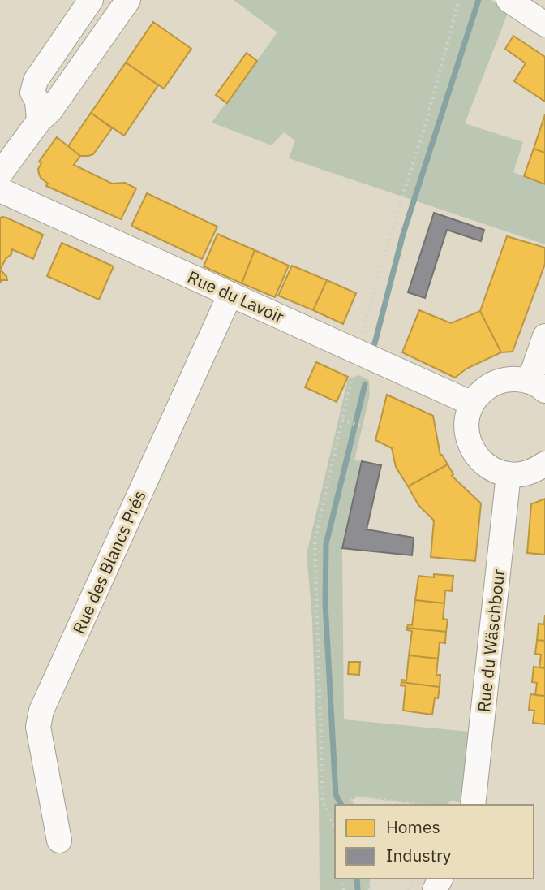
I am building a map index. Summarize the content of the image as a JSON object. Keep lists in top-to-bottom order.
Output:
{
  "streets": {
    "street": ["Rue du Lavoir", "Rue des Blancs Prés", "Rue du Wäschbour"]
  },
  "crossings": [
    ["Rue du Lavoir", "Rue des Blancs Prés"]
  ],
  "legend": ["Homes", "Industry"]
}
